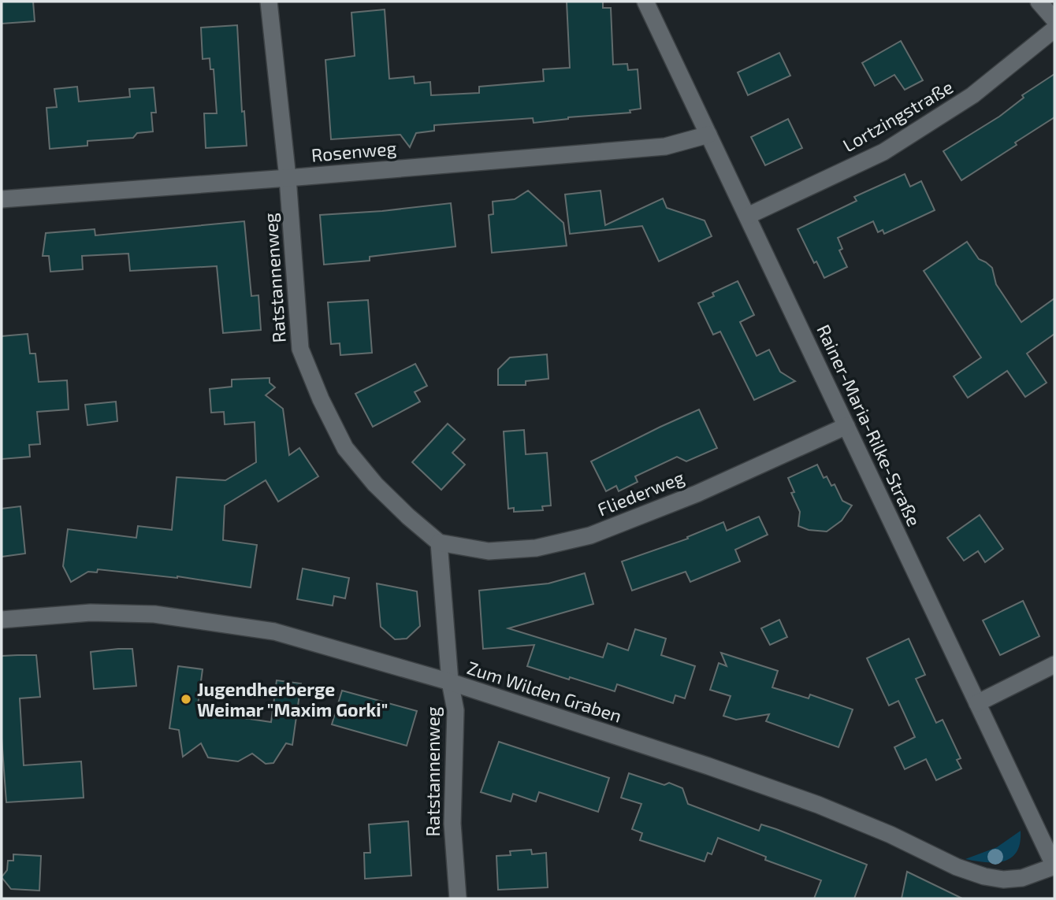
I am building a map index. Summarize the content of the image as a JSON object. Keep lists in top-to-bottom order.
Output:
{
  "streets": {
    "street": [
      "Lortzingstraße",
      "Rosenweg",
      "Ratstannenweg",
      "Rainer-Maria-Rilke-Straße",
      "Fliederweg",
      "Zum Wilden Graben"
    ]
  },
  "crossings": [
    ["Lortzingstraße", "Rainer-Maria-Rilke-Straße"],
    ["Rosenweg", "Ratstannenweg"],
    ["Rosenweg", "Rainer-Maria-Rilke-Straße"],
    ["Ratstannenweg", "Fliederweg"],
    ["Ratstannenweg", "Zum Wilden Graben"],
    ["Rainer-Maria-Rilke-Straße", "Fliederweg"],
    ["Rainer-Maria-Rilke-Straße", "Zum Wilden Graben"]
  ],
  "places": ["Jugendherberge Weimar \"Maxim Gorki\""]
}
